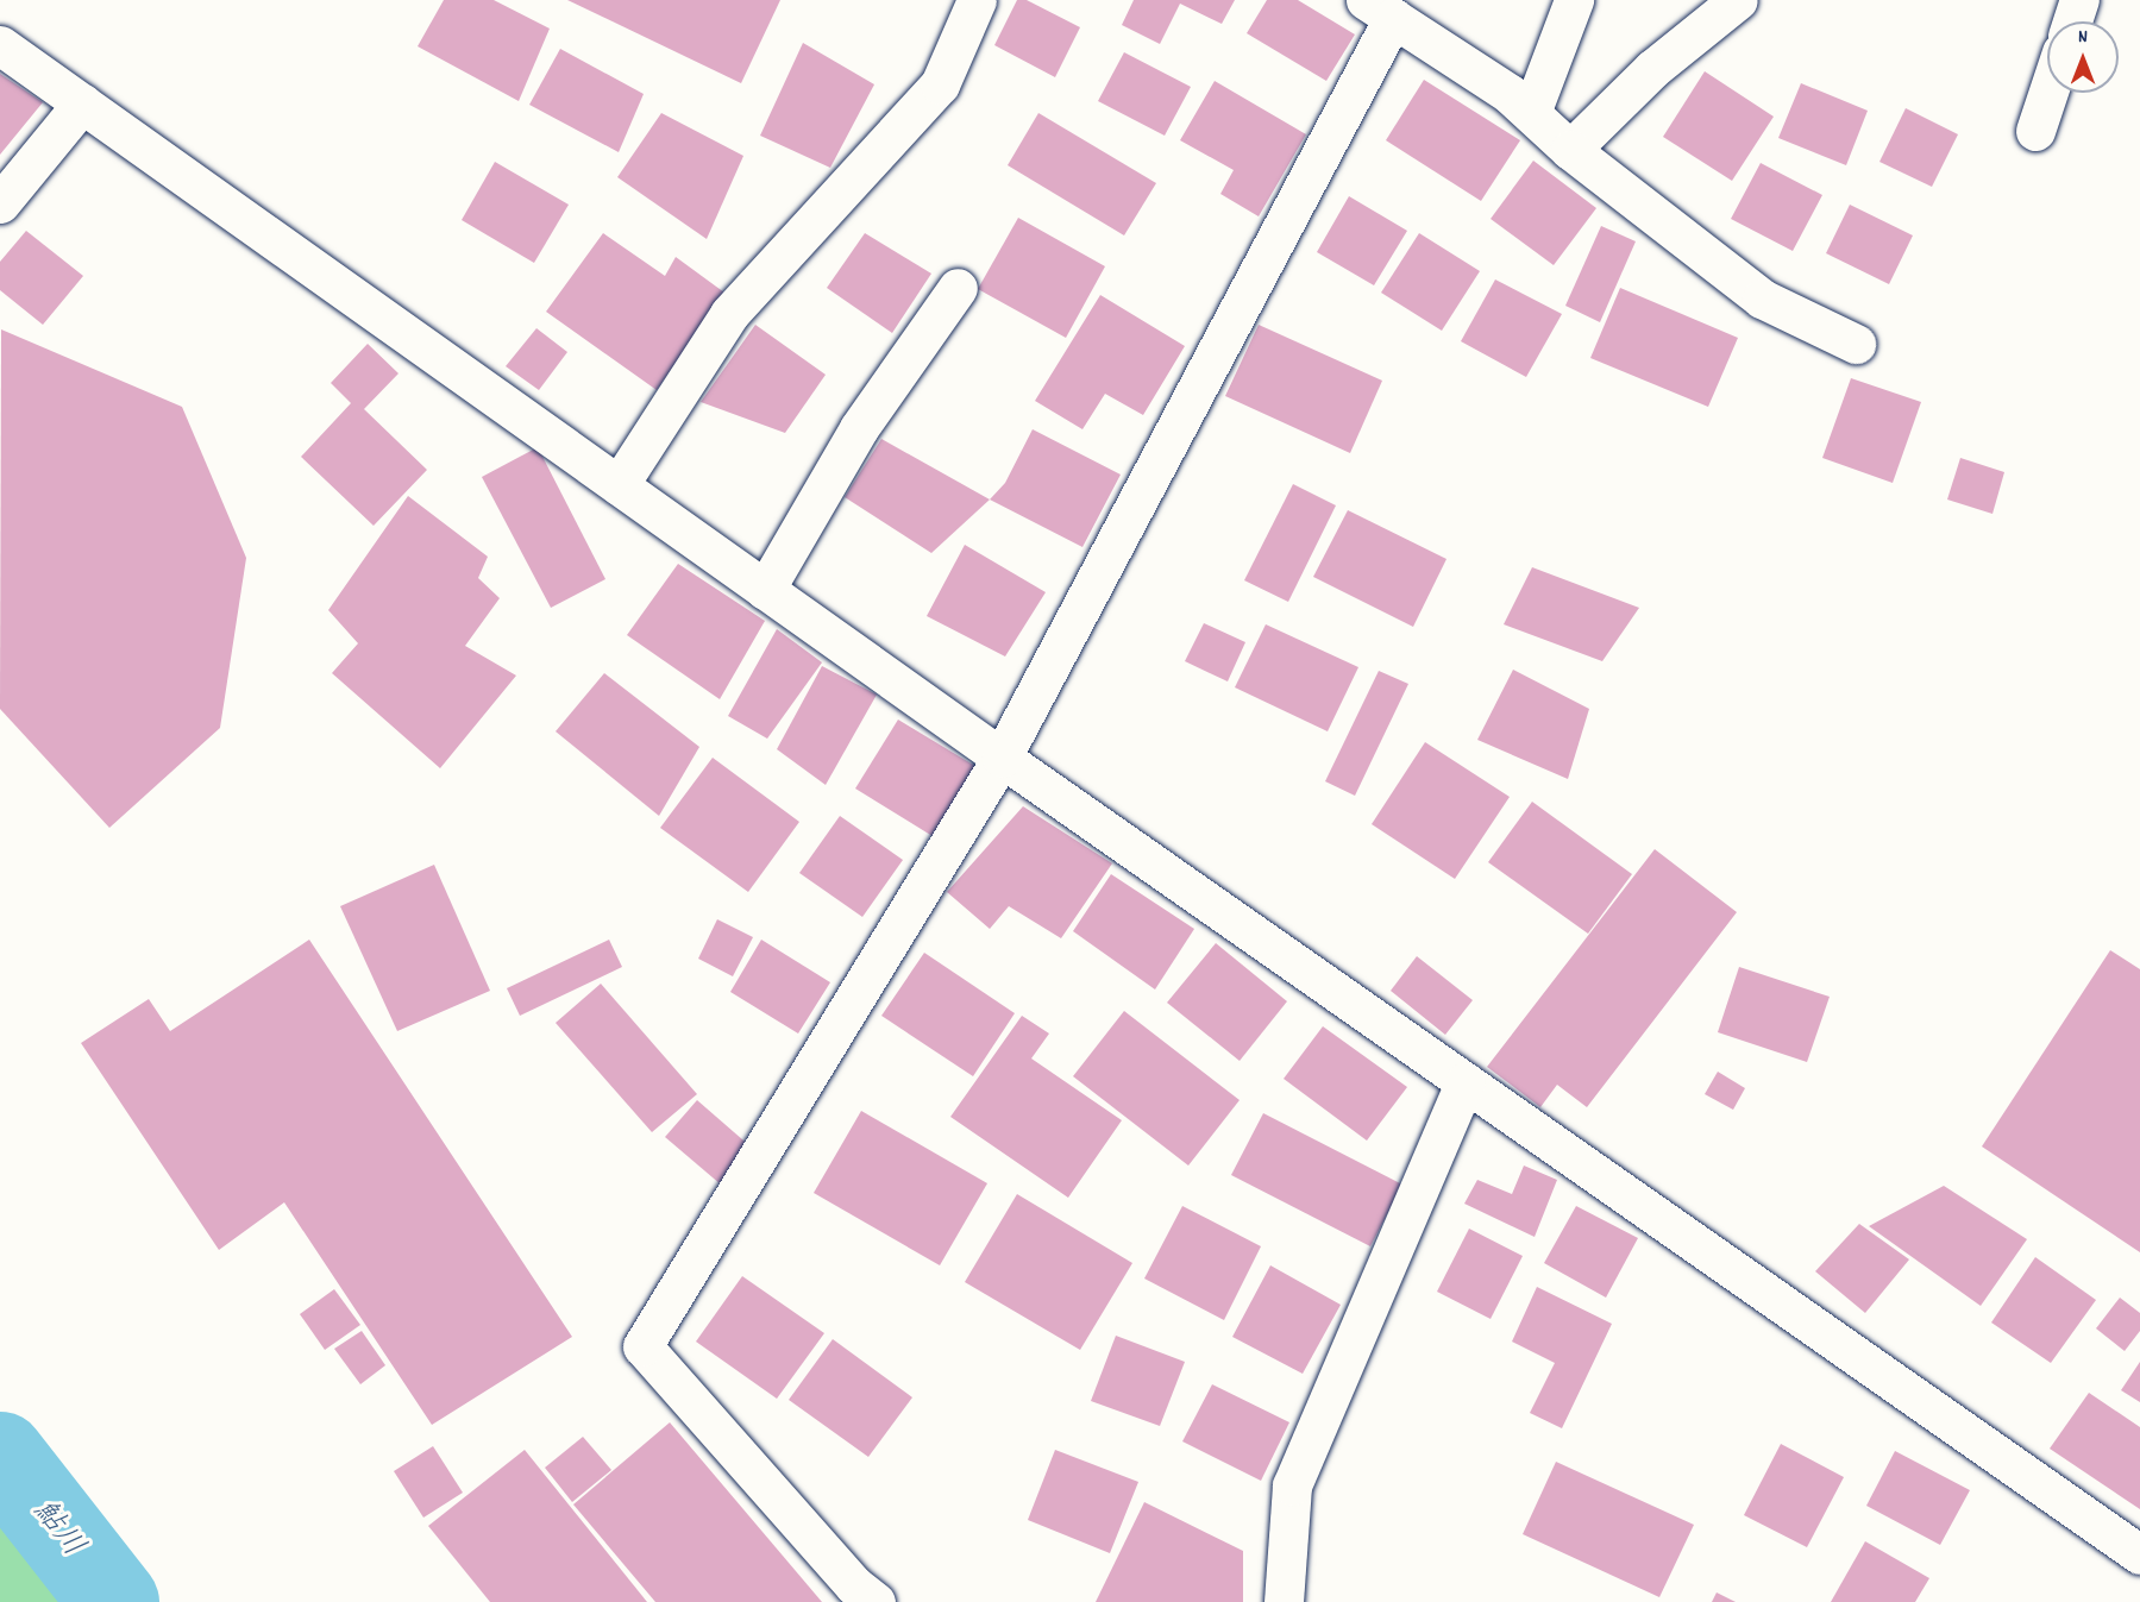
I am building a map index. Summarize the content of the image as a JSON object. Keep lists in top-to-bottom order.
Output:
{
  "water": ["鮎川"],
  "north": "top"
}
